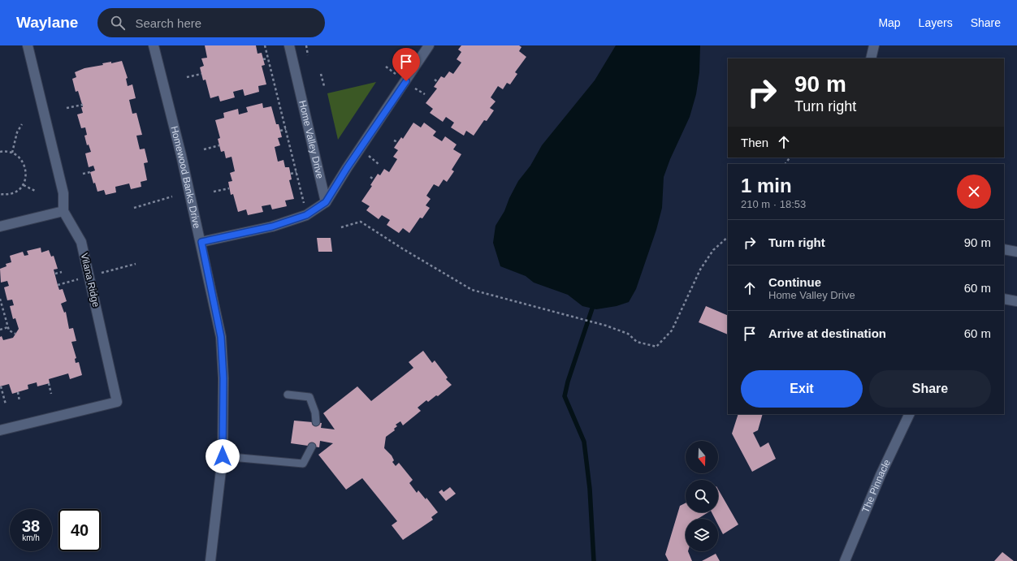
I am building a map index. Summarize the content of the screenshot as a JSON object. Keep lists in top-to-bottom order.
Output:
{
  "streets": {
    "street": [
      "Home Valley Drive",
      "Homewood Banks Drive",
      "Vilana Ridge",
      "The Pinnacle"
    ]
  },
  "north": "bottom",
  "page": {
    "header": "Waylane",
    "search": "Search here",
    "nav": ["Map", "Layers", "Share"],
    "turn": ["90 m", "Turn right"],
    "then": "Then",
    "heading": ["1 min", "210 m · 18:53"],
    "list": [
      {
        "name": "Turn right",
        "value": "90 m"
      },
      {
        "name": "Continue",
        "note": "Home Valley Drive",
        "value": "60 m"
      },
      {
        "name": "Arrive at destination",
        "value": "60 m"
      }
    ],
    "buttons": ["Exit", "Share"],
    "speed": "38 km/h",
    "limit": "40"
  }
}
